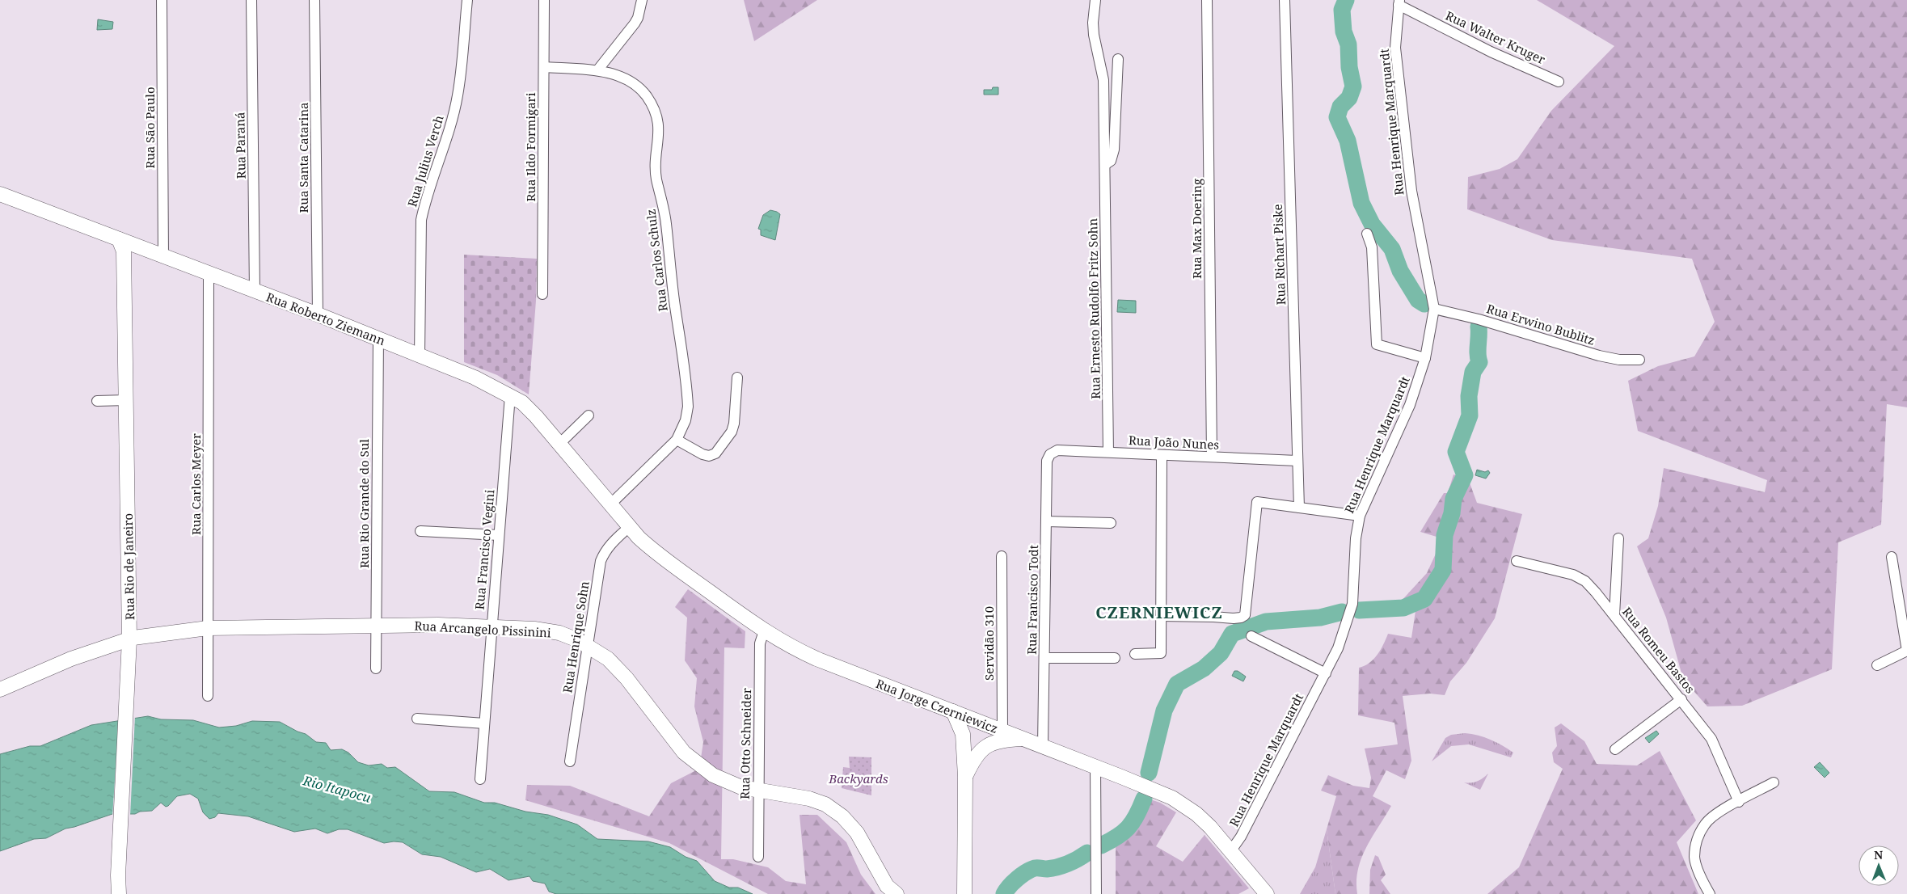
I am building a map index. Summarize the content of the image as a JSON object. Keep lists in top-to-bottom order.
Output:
{
  "streets": {
    "main road": [
      "Rua Roberto Ziemann",
      "Rua Rio de Janeiro",
      "Rua Arcangelo Pissinini",
      "Rua Jorge Czerniewicz"
    ],
    "street": [
      "Rua Walter Kruger",
      "Rua Henrique Marquardt",
      "Rua São Paulo",
      "Rua Paraná",
      "Rua Ildo Formigari",
      "Rua Santa Catarina",
      "Rua Julius Verch",
      "Rua Max Doering",
      "Rua Richart Piske",
      "Rua Carlos Schulz",
      "Rua Ernesto Rudolfo Fritz Sohn",
      "Rua Erwino Bublitz",
      "Rua João Nunes",
      "Rua Carlos Meyer",
      "Rua Rio Grande do Sul",
      "Rua Francisco Vegini",
      "Rua Francisco Todt",
      "Rua Henrique Sohn",
      "Servidão 310",
      "Rua Romeu Bastos",
      "Rua Otto Schneider"
    ]
  },
  "crossings": [
    ["Rua Walter Kruger", "Rua Henrique Marquardt"],
    ["Rua Henrique Marquardt", "Rua Erwino Bublitz"],
    ["Rua Henrique Marquardt", "Rua Jorge Czerniewicz"],
    ["Rua São Paulo", "Rua Roberto Ziemann"],
    ["Rua Paraná", "Rua Roberto Ziemann"],
    ["Rua Ildo Formigari", "Rua Carlos Schulz"],
    ["Rua Santa Catarina", "Rua Roberto Ziemann"],
    ["Rua Julius Verch", "Rua Roberto Ziemann"],
    ["Rua Max Doering", "Rua João Nunes"],
    ["Rua Richart Piske", "Rua João Nunes"],
    ["Rua Carlos Schulz", "Rua Roberto Ziemann"],
    ["Rua Carlos Schulz", "Rua Jorge Czerniewicz"],
    ["Rua Ernesto Rudolfo Fritz Sohn", "Rua João Nunes"],
    ["Rua Roberto Ziemann", "Rua Carlos Meyer"],
    ["Rua Roberto Ziemann", "Rua Rio Grande do Sul"],
    ["Rua Roberto Ziemann", "Rua Francisco Vegini"],
    ["Rua Roberto Ziemann", "Rua Rio de Janeiro"],
    ["Rua Roberto Ziemann", "Rua Jorge Czerniewicz"],
    ["Rua João Nunes", "Rua Francisco Todt"],
    ["Rua Carlos Meyer", "Rua Arcangelo Pissinini"],
    ["Rua Rio Grande do Sul", "Rua Arcangelo Pissinini"],
    ["Rua Francisco Vegini", "Rua Arcangelo Pissinini"],
    ["Rua Rio de Janeiro", "Rua Arcangelo Pissinini"],
    ["Rua Francisco Todt", "Rua Jorge Czerniewicz"],
    ["Rua Arcangelo Pissinini", "Rua Henrique Sohn"],
    ["Rua Arcangelo Pissinini", "Rua Otto Schneider"],
    ["Rua Henrique Sohn", "Rua Jorge Czerniewicz"],
    ["Servidão 310", "Rua Jorge Czerniewicz"],
    ["Rua Jorge Czerniewicz", "Rua Otto Schneider"]
  ],
  "districts": ["CZERNIEWICZ"],
  "water": ["Rio Itapocu"],
  "parks": ["Backyards"],
  "north": "top"
}
